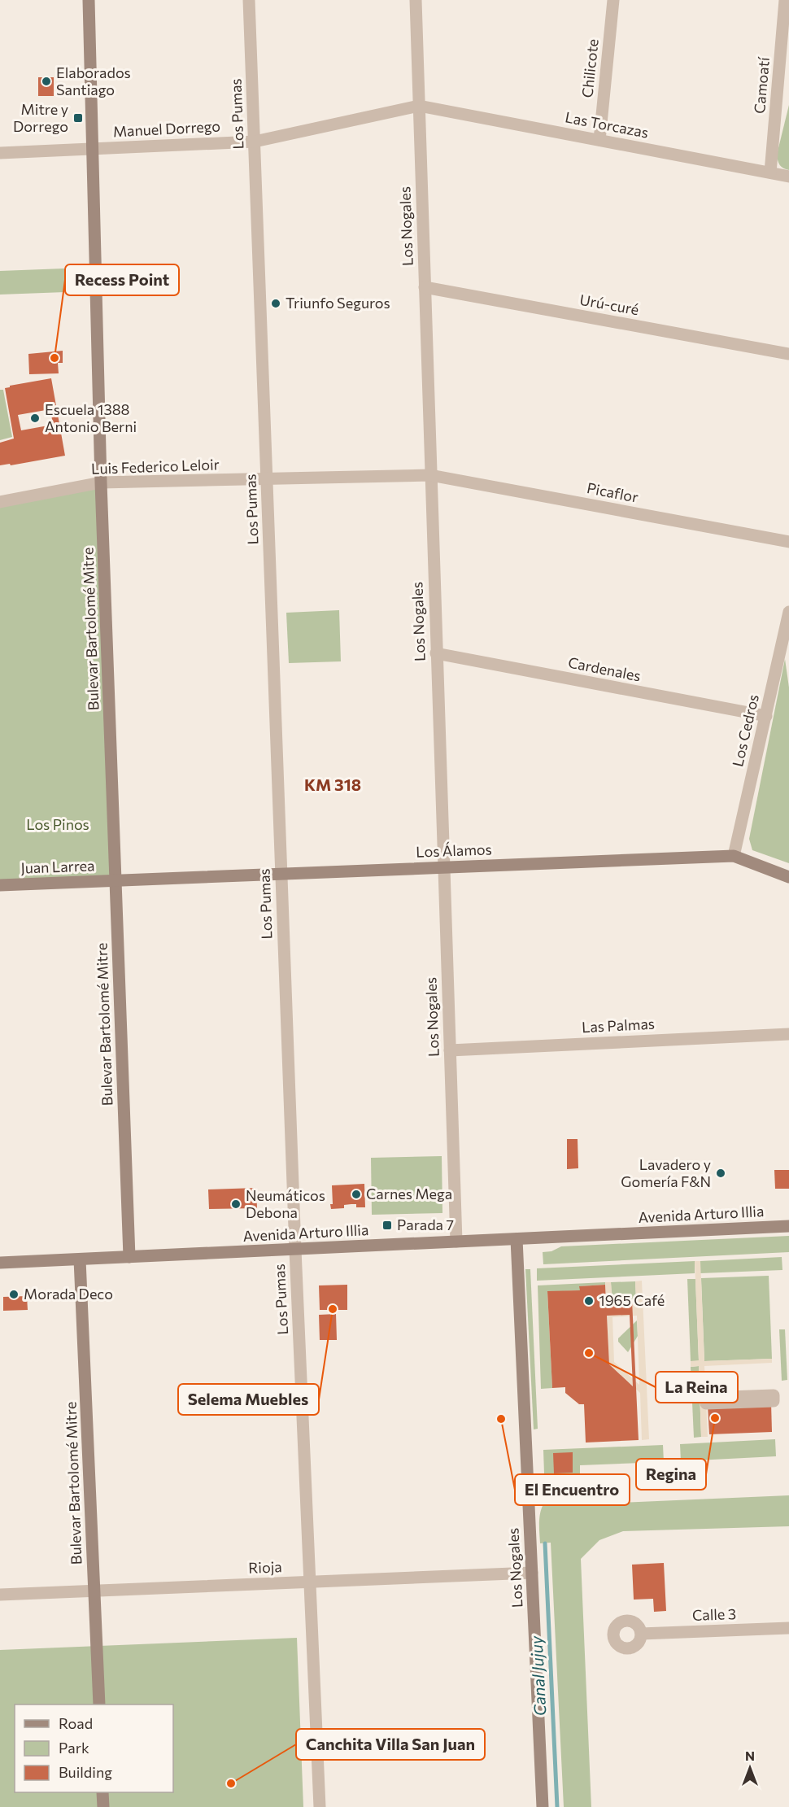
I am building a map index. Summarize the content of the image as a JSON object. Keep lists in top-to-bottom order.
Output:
{
  "streets": {
    "street": [
      "Chilicote",
      "Camoatí",
      "Los Pumas",
      "Las Torcazas",
      "Manuel Dorrego",
      "Los Nogales",
      "Urú-curé",
      "Luis Federico Leloir",
      "Picaflor",
      "Bulevar Bartolomé Mitre",
      "Cardenales",
      "Los Cedros",
      "Los Álamos",
      "Juan Larrea",
      "Las Palmas",
      "Avenida Arturo Illia",
      "Rioja",
      "Calle 3"
    ]
  },
  "crossings": [
    ["Chilicote", "Las Torcazas"],
    ["Camoatí", "Las Torcazas"],
    ["Los Pumas", "Manuel Dorrego"],
    ["Los Pumas", "Luis Federico Leloir"],
    ["Los Pumas", "Los Álamos"],
    ["Los Pumas", "Avenida Arturo Illia"],
    ["Los Pumas", "Rioja"],
    ["Las Torcazas", "Manuel Dorrego"],
    ["Las Torcazas", "Los Nogales"],
    ["Manuel Dorrego", "Los Nogales"],
    ["Manuel Dorrego", "Bulevar Bartolomé Mitre"],
    ["Los Nogales", "Urú-curé"],
    ["Los Nogales", "Luis Federico Leloir"],
    ["Los Nogales", "Picaflor"],
    ["Los Nogales", "Cardenales"],
    ["Los Nogales", "Los Álamos"],
    ["Los Nogales", "Las Palmas"],
    ["Los Nogales", "Avenida Arturo Illia"],
    ["Los Nogales", "Rioja"],
    ["Luis Federico Leloir", "Picaflor"],
    ["Luis Federico Leloir", "Bulevar Bartolomé Mitre"],
    ["Bulevar Bartolomé Mitre", "Los Álamos"],
    ["Bulevar Bartolomé Mitre", "Juan Larrea"],
    ["Bulevar Bartolomé Mitre", "Avenida Arturo Illia"],
    ["Bulevar Bartolomé Mitre", "Rioja"],
    ["Cardenales", "Los Cedros"],
    ["Los Cedros", "Los Álamos"],
    ["Los Álamos", "Juan Larrea"]
  ],
  "districts": ["KM 318"],
  "water": ["Canal Jujuy"],
  "parks": ["Los Pinos"],
  "places": {
    "other": [
      "Elaborados Santiago",
      "Triunfo Seguros",
      "Recess Point",
      "Escuela 1388 Antonio Berni",
      "Lavadero y Gomería F&N",
      "Carnes Mega",
      "Neumáticos Debona",
      "Morada Deco",
      "1965 Café",
      "Selema Muebles",
      "La Reina",
      "Regina",
      "El Encuentro",
      "Canchita Villa San Juan"
    ],
    "transit": ["Mitre y Dorrego", "Parada 7"]
  },
  "legend": ["Road", "Park", "Building"],
  "north": "top"
}
